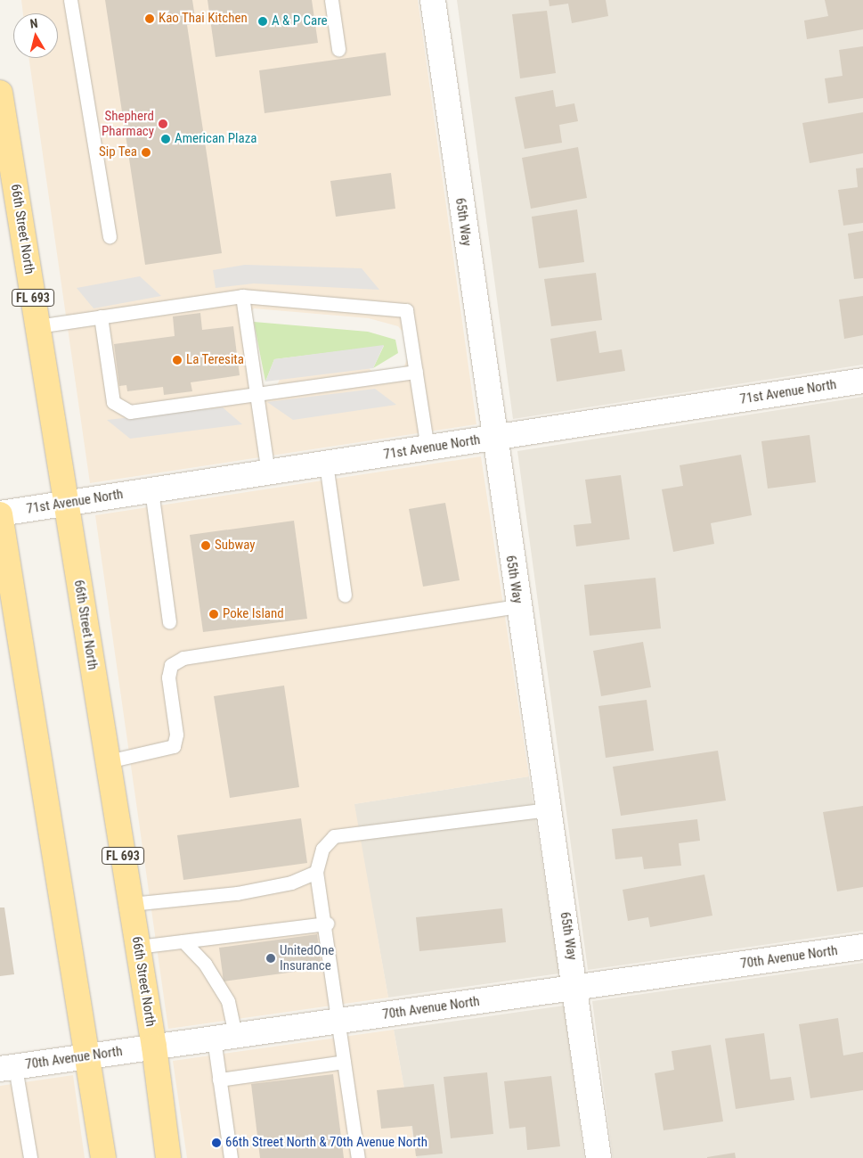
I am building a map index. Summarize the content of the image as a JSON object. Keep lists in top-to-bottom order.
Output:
{
  "streets": {
    "main road": ["66th Street North", "FL 693"],
    "street": ["65th Way", "71st Avenue North", "70th Avenue North"]
  },
  "crossings": [
    ["65th Way", "71st Avenue North"],
    ["65th Way", "70th Avenue North"],
    ["66th Street North", "71st Avenue North"],
    ["66th Street North", "70th Avenue North"]
  ],
  "places": [
    "Kao Thai Kitchen",
    "A & P Care",
    "Shepherd Pharmacy",
    "American Plaza",
    "Sip Tea",
    "La Teresita",
    "Subway",
    "Poke Island",
    "UnitedOne Insurance",
    "66th Street North & 70th Avenue North"
  ],
  "north": "top"
}
